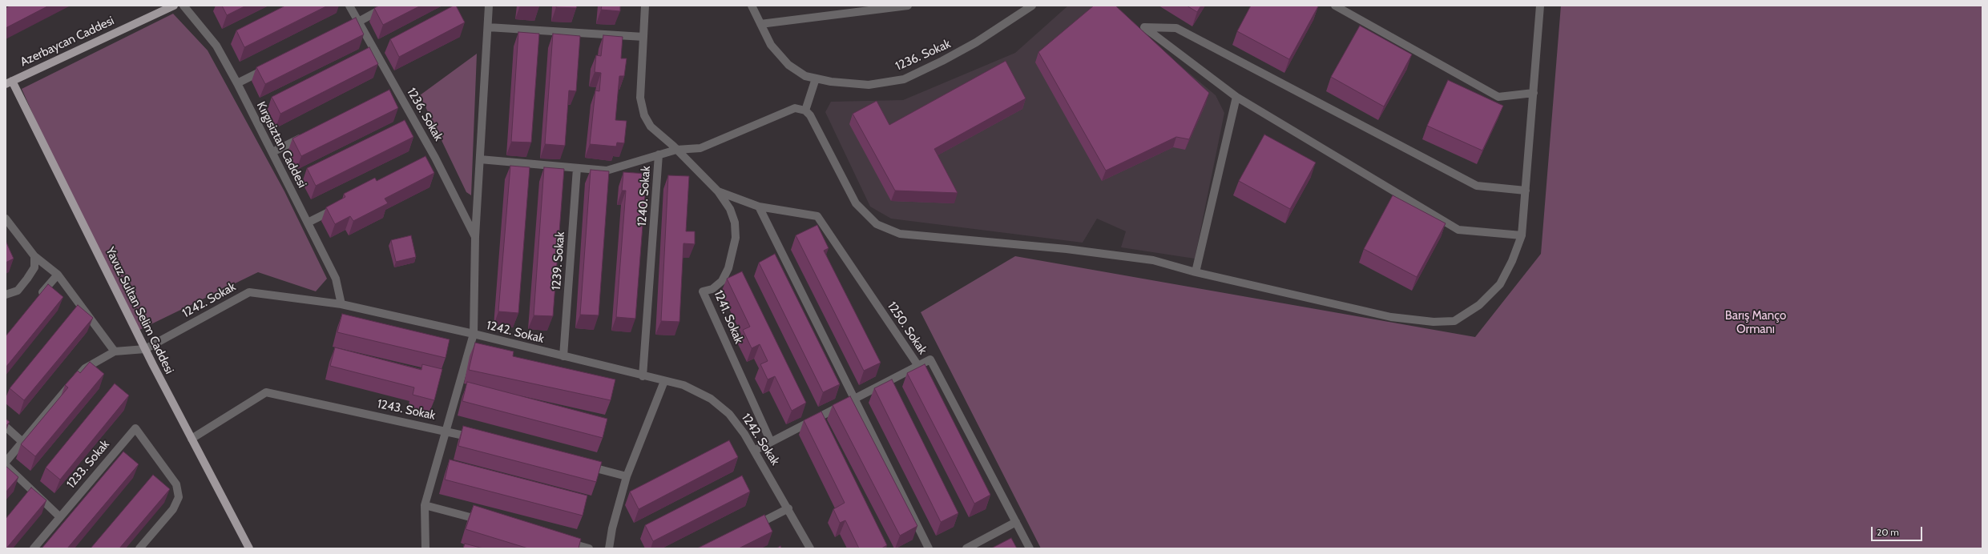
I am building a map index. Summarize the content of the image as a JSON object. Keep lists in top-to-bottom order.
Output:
{
  "streets": {
    "main road": ["Azerbaycan Caddesi", "Yavuz Sultan Selim Caddesi"],
    "street": [
      "1236. Sokak",
      "Kırgısiztan Caddesi",
      "1240. Sokak",
      "1239. Sokak",
      "1242. Sokak",
      "1241. Sokak",
      "1250. Sokak",
      "1243. Sokak",
      "1233. Sokak"
    ]
  },
  "crossings": [
    ["Azerbaycan Caddesi", "Yavuz Sultan Selim Caddesi"],
    ["1236. Sokak", "1242. Sokak"],
    ["1236. Sokak", "1243. Sokak"],
    ["Kırgısiztan Caddesi", "1242. Sokak"],
    ["1240. Sokak", "1242. Sokak"],
    ["1240. Sokak", "1241. Sokak"],
    ["1239. Sokak", "1242. Sokak"],
    ["1242. Sokak", "Yavuz Sultan Selim Caddesi"],
    ["Yavuz Sultan Selim Caddesi", "1243. Sokak"],
    ["1241. Sokak", "1250. Sokak"]
  ],
  "parks": ["Barış Manço Ormanı"],
  "scale_bar": "20 m"
}
